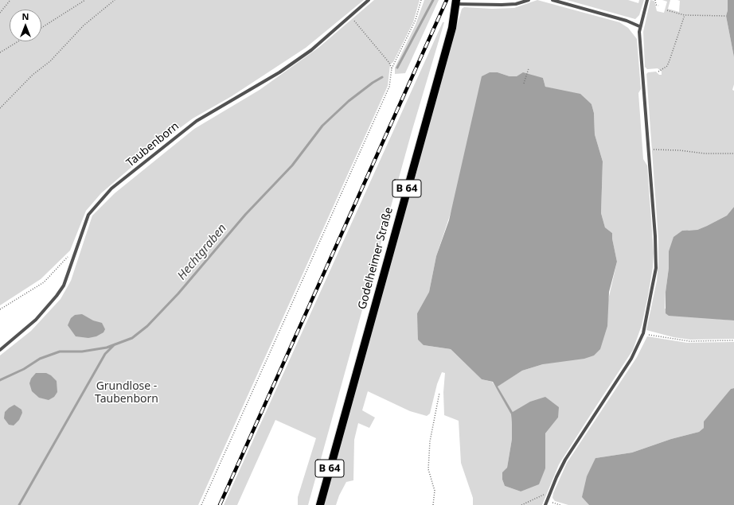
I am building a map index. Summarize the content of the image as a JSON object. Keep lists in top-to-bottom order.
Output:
{
  "streets": {
    "main road": ["B 64", "Godelheimer Straße"],
    "lane": ["Taubenborn"]
  },
  "water": ["Hechtgraben"],
  "parks": ["Grundlose - Taubenborn"],
  "north": "top"
}
